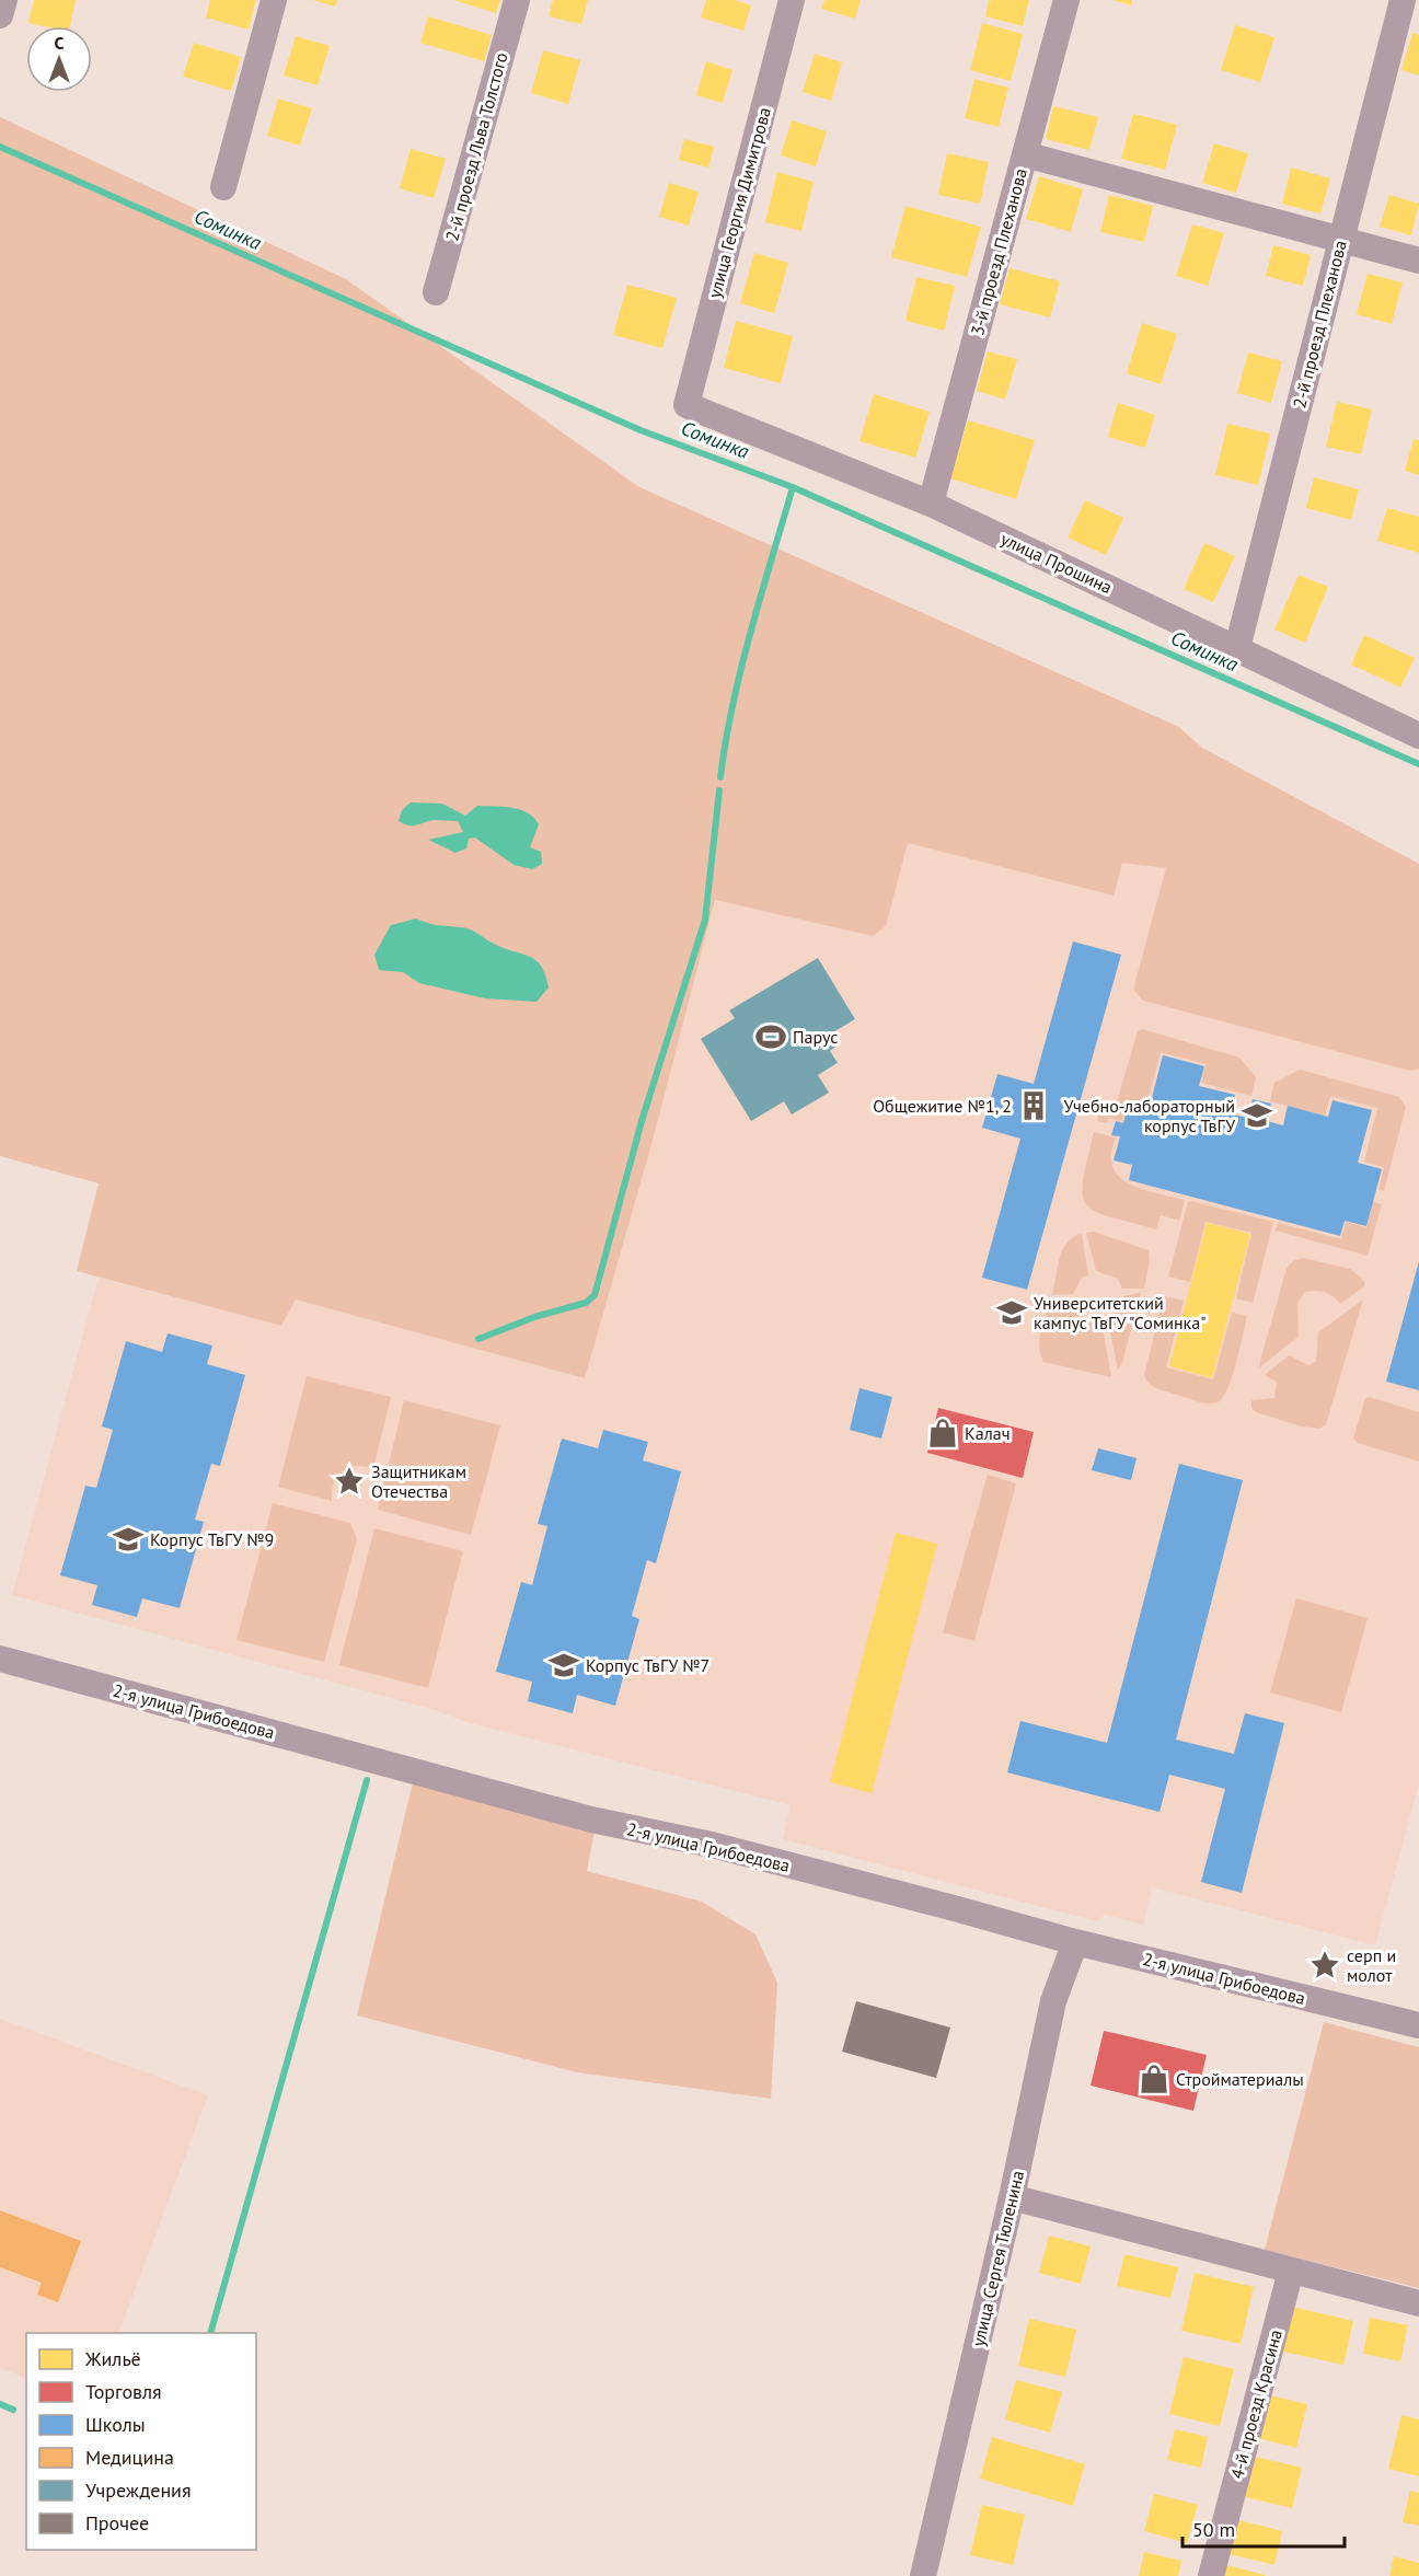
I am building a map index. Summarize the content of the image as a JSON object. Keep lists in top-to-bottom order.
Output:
{
  "streets": {
    "street": [
      "2-й проезд Льва Толстого",
      "улица Георгия Димитрова",
      "3-й проезд Плеханова",
      "2-й проезд Плеханова",
      "улица Прошина",
      "2-я улица Грибоедова",
      "улица Сергея Тюленина",
      "4-й проезд Красина"
    ]
  },
  "crossings": [
    ["улица Георгия Димитрова", "улица Прошина"],
    ["3-й проезд Плеханова", "улица Прошина"],
    ["2-й проезд Плеханова", "улица Прошина"],
    ["2-я улица Грибоедова", "улица Сергея Тюленина"]
  ],
  "water": ["Соминка"],
  "places": {
    "sports": ["Парус"],
    "building": ["Общежитие №1, 2"],
    "school or university": [
      "Учебно-лабораторный корпус ТвГУ",
      "Университетский кампус ТвГУ \"Соминка\"",
      "Корпус ТвГУ №9",
      "Корпус ТвГУ №7"
    ],
    "shop": ["Калач", "Стройматериалы"],
    "place": ["Защитникам Отечества", "серп и молот"]
  },
  "legend": [
    "Жильё",
    "Торговля",
    "Школы",
    "Медицина",
    "Учреждения",
    "Прочее"
  ],
  "scale_bar": "50 m",
  "north": "top"
}
